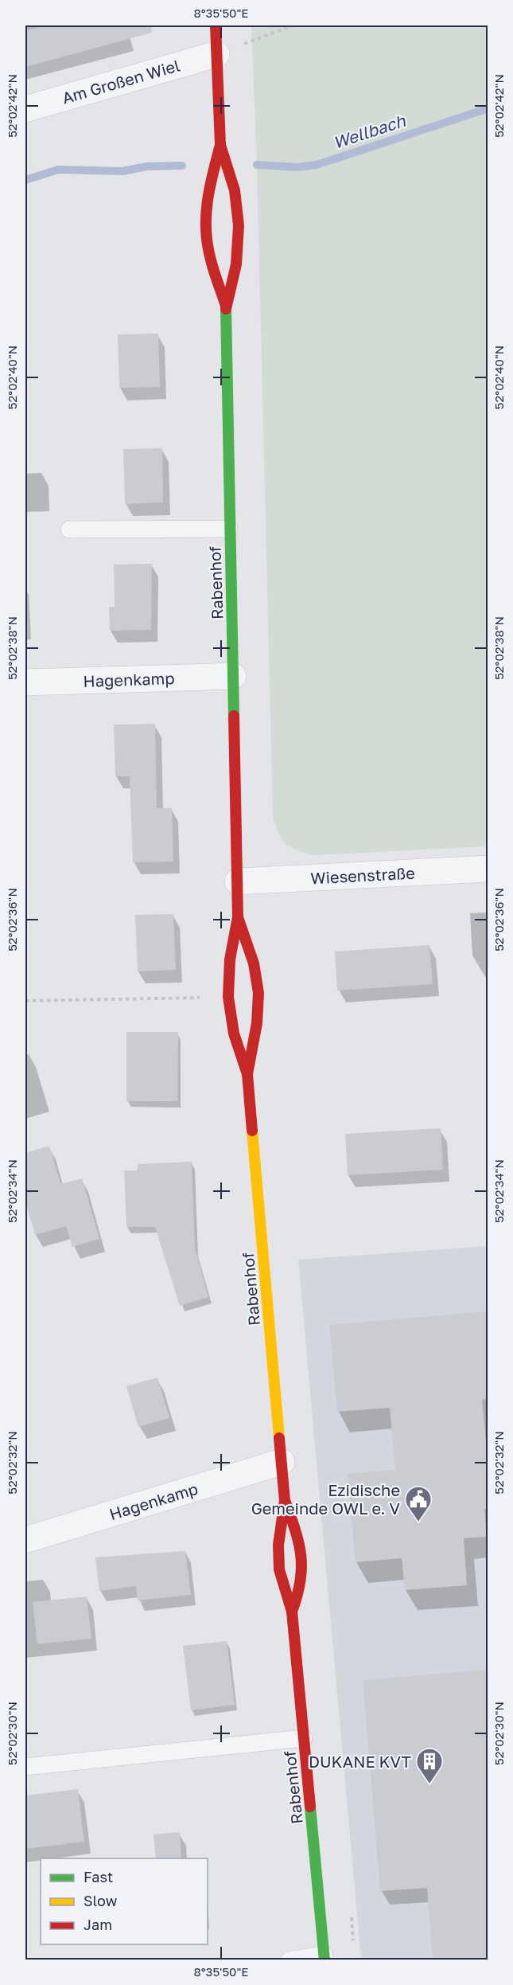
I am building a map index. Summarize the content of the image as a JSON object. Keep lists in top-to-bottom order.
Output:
{
  "streets": {
    "street": [
      "Am Großen Wiel",
      "Rabenhof",
      "Hagenkamp",
      "Wiesenstraße"
    ]
  },
  "crossings": [
    ["Am Großen Wiel", "Rabenhof"],
    ["Rabenhof", "Hagenkamp"],
    ["Rabenhof", "Wiesenstraße"]
  ],
  "water": ["Wellbach"],
  "places": {
    "public building": ["Ezidische Gemeinde OWL e. V"],
    "building": ["DUKANE KVT"]
  },
  "legend": ["Fast", "Slow", "Jam"],
  "coordinates": [
    "8°35'50\"E",
    "52°02'42\"N",
    "52°02'40\"N",
    "52°02'38\"N",
    "52°02'36\"N",
    "52°02'34\"N",
    "52°02'32\"N",
    "52°02'30\"N"
  ]
}
